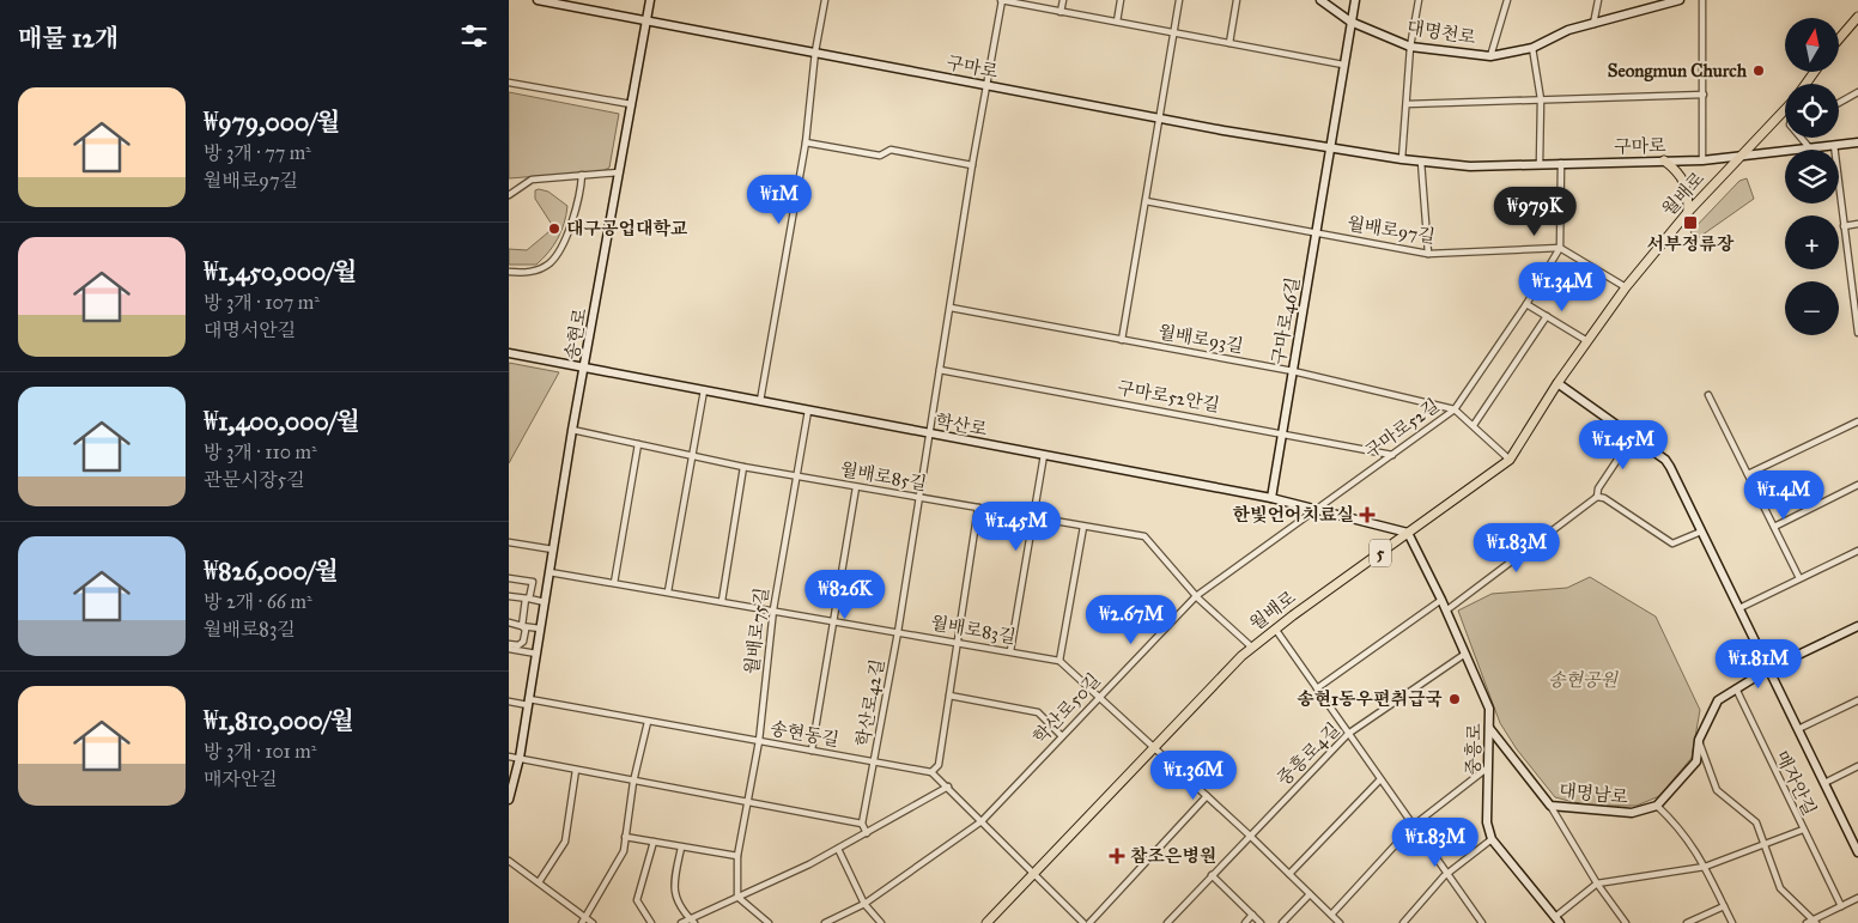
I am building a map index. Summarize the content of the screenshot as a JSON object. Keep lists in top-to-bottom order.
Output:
{
  "streets": {
    "main road": [
      "대명천로",
      "구마로",
      "월배로",
      "구마로46길",
      "송현로",
      "학산로",
      "5",
      "중흥로",
      "대명남로"
    ],
    "street": [
      "월배로97길",
      "월배로93길",
      "구마로52안길",
      "구마로52길",
      "월배로85길",
      "월배로83길",
      "월배로75길",
      "학산로42길",
      "학산로50길",
      "송현동길",
      "중흥로4길",
      "매자안길"
    ]
  },
  "crossings": [
    ["대명천로", "구마로46길"],
    ["구마로", "월배로"],
    ["구마로", "구마로46길"],
    ["구마로", "송현로"],
    ["구마로", "구마로52길"],
    ["구마로", "5"],
    ["구마로", "학산로42길"],
    ["월배로", "월배로93길"],
    ["월배로", "학산로"],
    ["월배로", "월배로85길"],
    ["월배로", "5"],
    ["월배로", "송현동길"],
    ["월배로", "중흥로"],
    ["월배로97길", "구마로46길"],
    ["월배로97길", "구마로52길"],
    ["구마로46길", "월배로93길"],
    ["구마로46길", "구마로52안길"],
    ["구마로46길", "학산로"],
    ["송현로", "학산로"],
    ["송현로", "월배로85길"],
    ["송현로", "월배로83길"],
    ["송현로", "송현동길"],
    ["월배로93길", "구마로52길"],
    ["월배로93길", "학산로42길"],
    ["구마로52안길", "구마로52길"],
    ["구마로52안길", "학산로42길"],
    ["학산로", "구마로52길"],
    ["학산로", "월배로75길"],
    ["학산로", "학산로42길"],
    ["학산로", "학산로50길"],
    ["학산로", "중흥로"],
    ["구마로52길", "학산로50길"],
    ["월배로85길", "월배로75길"],
    ["월배로85길", "학산로42길"],
    ["월배로85길", "학산로50길"],
    ["월배로83길", "월배로75길"],
    ["월배로83길", "학산로42길"],
    ["월배로75길", "송현동길"],
    ["학산로42길", "송현동길"],
    ["학산로50길", "송현동길"],
    ["중흥로", "중흥로4길"],
    ["중흥로", "대명남로"]
  ],
  "parks": ["송현공원"],
  "places": {
    "other": ["Seongmun Church", "대구공업대학교", "송현1동우편취급국"],
    "transit": ["서부정류장"],
    "health": ["한빛언어치료실", "참조은병원"]
  },
  "north": "top",
  "page": {
    "heading": "매물 12개",
    "map_buttons": ["+", "−"],
    "list": [
      {
        "name": "₩979,000/월",
        "note": "방 3개 · 77 m² · 월배로97길"
      },
      {
        "name": "₩1,450,000/월",
        "note": "방 3개 · 107 m² · 대명서안길"
      },
      {
        "name": "₩1,400,000/월",
        "note": "방 3개 · 110 m² · 관문시장5길"
      },
      {
        "name": "₩826,000/월",
        "note": "방 2개 · 66 m² · 월배로83길"
      },
      {
        "name": "₩1,810,000/월",
        "note": "방 3개 · 101 m² · 매자안길"
      }
    ],
    "price": [
      "₩1M",
      "₩979K",
      "₩1.34M",
      "₩1.45M",
      "₩1.4M",
      "₩1.45M",
      "₩1.83M",
      "₩826K",
      "₩2.67M",
      "₩1.81M",
      "₩1.36M",
      "₩1.83M"
    ]
  }
}
